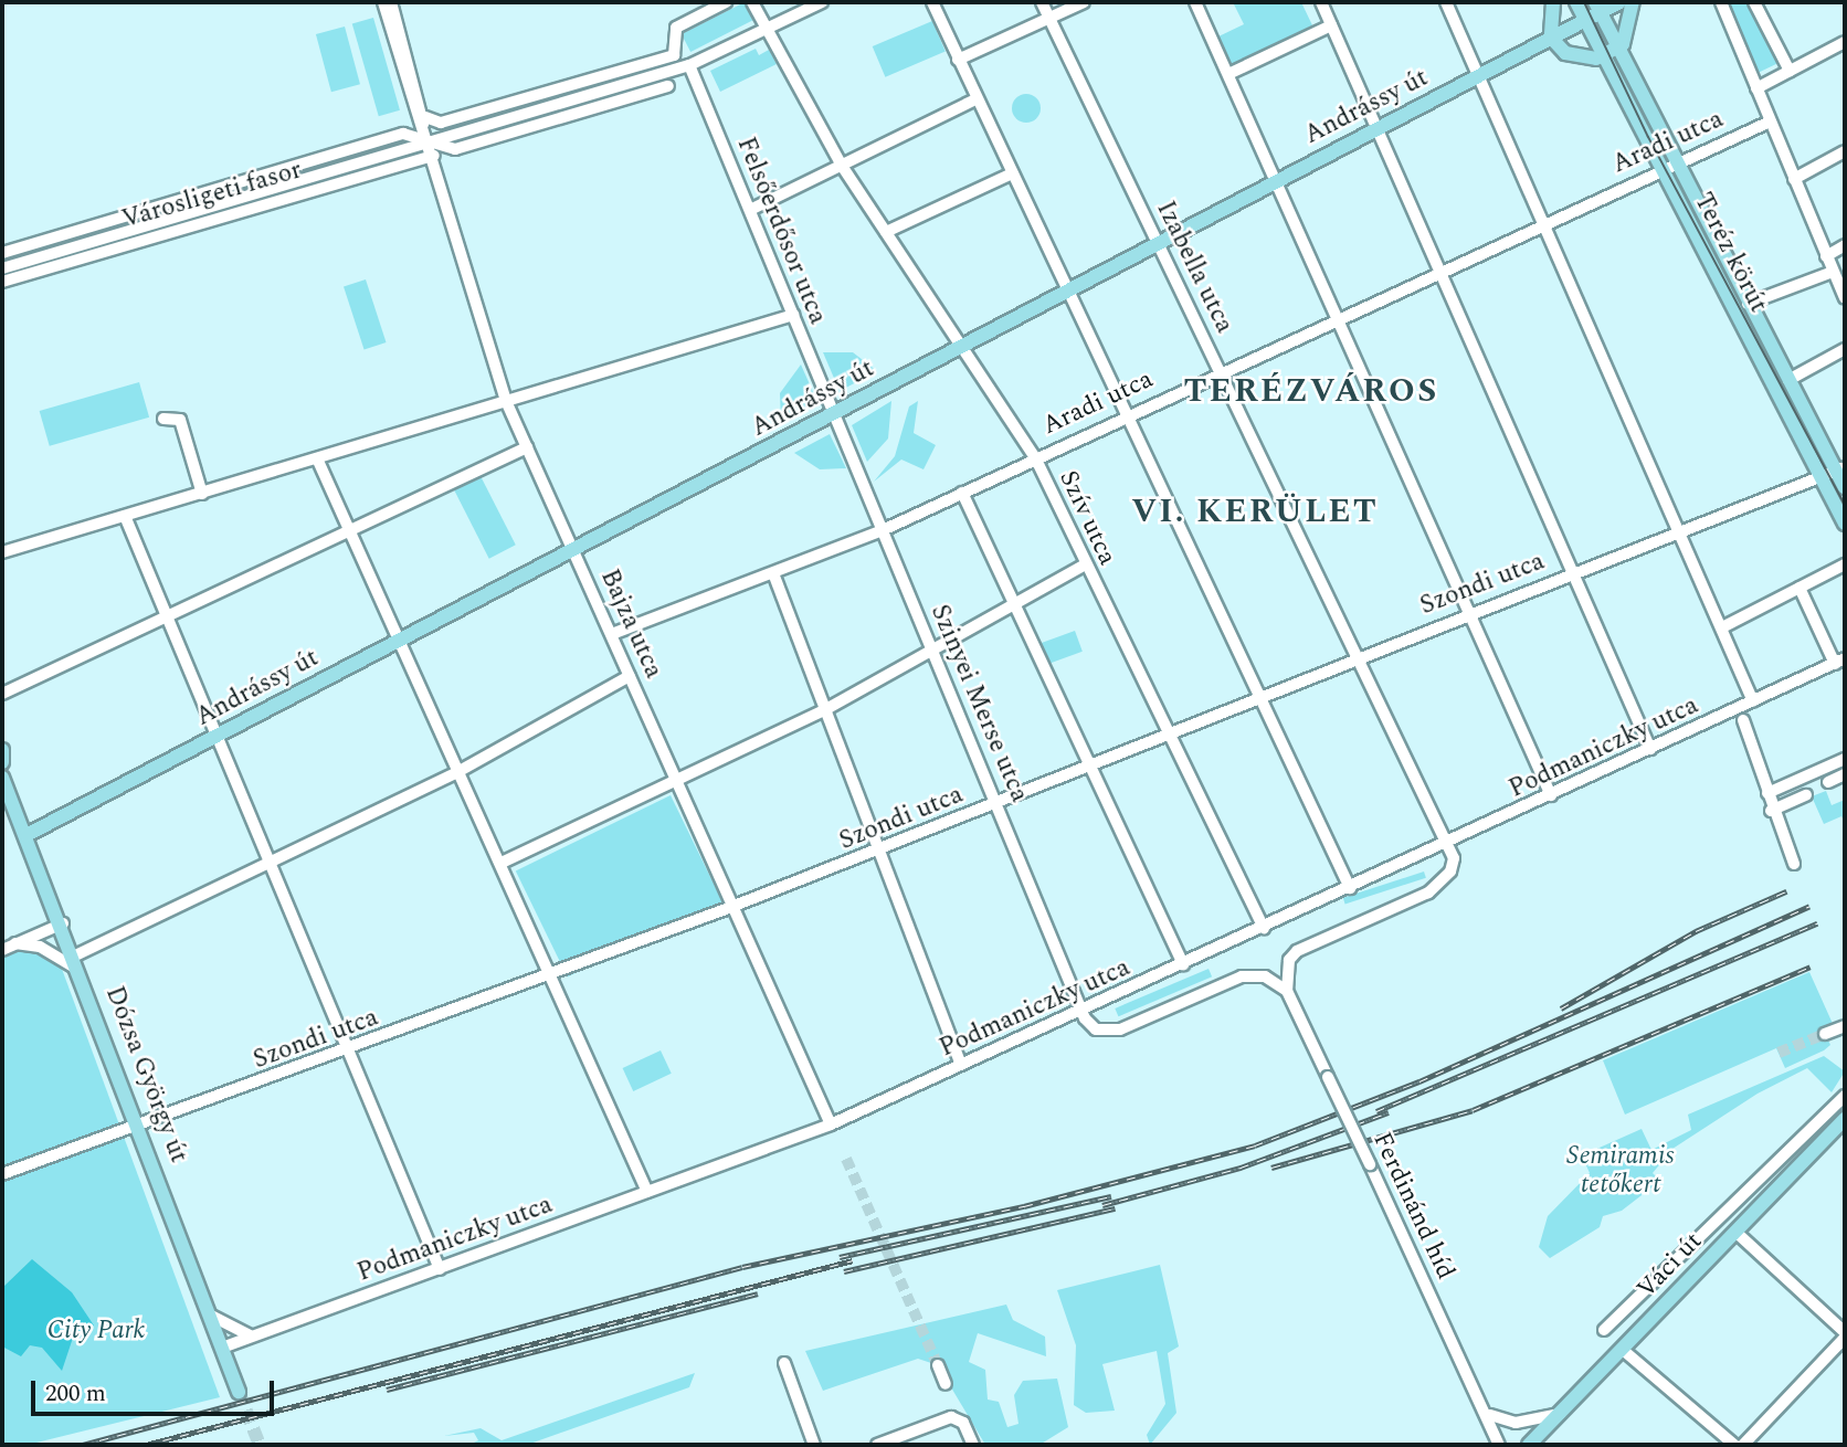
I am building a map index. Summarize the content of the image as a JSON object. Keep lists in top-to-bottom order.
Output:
{
  "streets": {
    "main road": [
      "Andrássy út",
      "Teréz körút",
      "Dózsa György út",
      "Váci út"
    ],
    "street": [
      "Aradi utca",
      "Városligeti fasor",
      "Felsőerdősor utca",
      "Izabella utca",
      "Szív utca",
      "Szondi utca",
      "Bajza utca",
      "Szinyei Merse utca",
      "Podmaniczky utca",
      "Ferdinánd híd"
    ]
  },
  "crossings": [
    ["Andrássy út", "Felsőerdősor utca"],
    ["Andrássy út", "Teréz körút"],
    ["Andrássy út", "Izabella utca"],
    ["Andrássy út", "Szív utca"],
    ["Andrássy út", "Bajza utca"],
    ["Andrássy út", "Szinyei Merse utca"],
    ["Andrássy út", "Dózsa György út"],
    ["Aradi utca", "Teréz körút"],
    ["Aradi utca", "Izabella utca"],
    ["Aradi utca", "Szív utca"],
    ["Aradi utca", "Bajza utca"],
    ["Aradi utca", "Szinyei Merse utca"],
    ["Városligeti fasor", "Felsőerdősor utca"],
    ["Városligeti fasor", "Szív utca"],
    ["Városligeti fasor", "Bajza utca"],
    ["Felsőerdősor utca", "Szinyei Merse utca"],
    ["Teréz körút", "Szondi utca"],
    ["Izabella utca", "Szondi utca"],
    ["Izabella utca", "Podmaniczky utca"],
    ["Szív utca", "Szondi utca"],
    ["Szív utca", "Podmaniczky utca"],
    ["Szondi utca", "Bajza utca"],
    ["Szondi utca", "Szinyei Merse utca"],
    ["Szondi utca", "Dózsa György út"],
    ["Bajza utca", "Podmaniczky utca"],
    ["Szinyei Merse utca", "Podmaniczky utca"],
    ["Podmaniczky utca", "Dózsa György út"]
  ],
  "districts": ["TERÉZVÁROS", "VI. KERÜLET"],
  "parks": ["Semiramis tetőkert", "City Park"],
  "scale_bar": "200 m"
}
